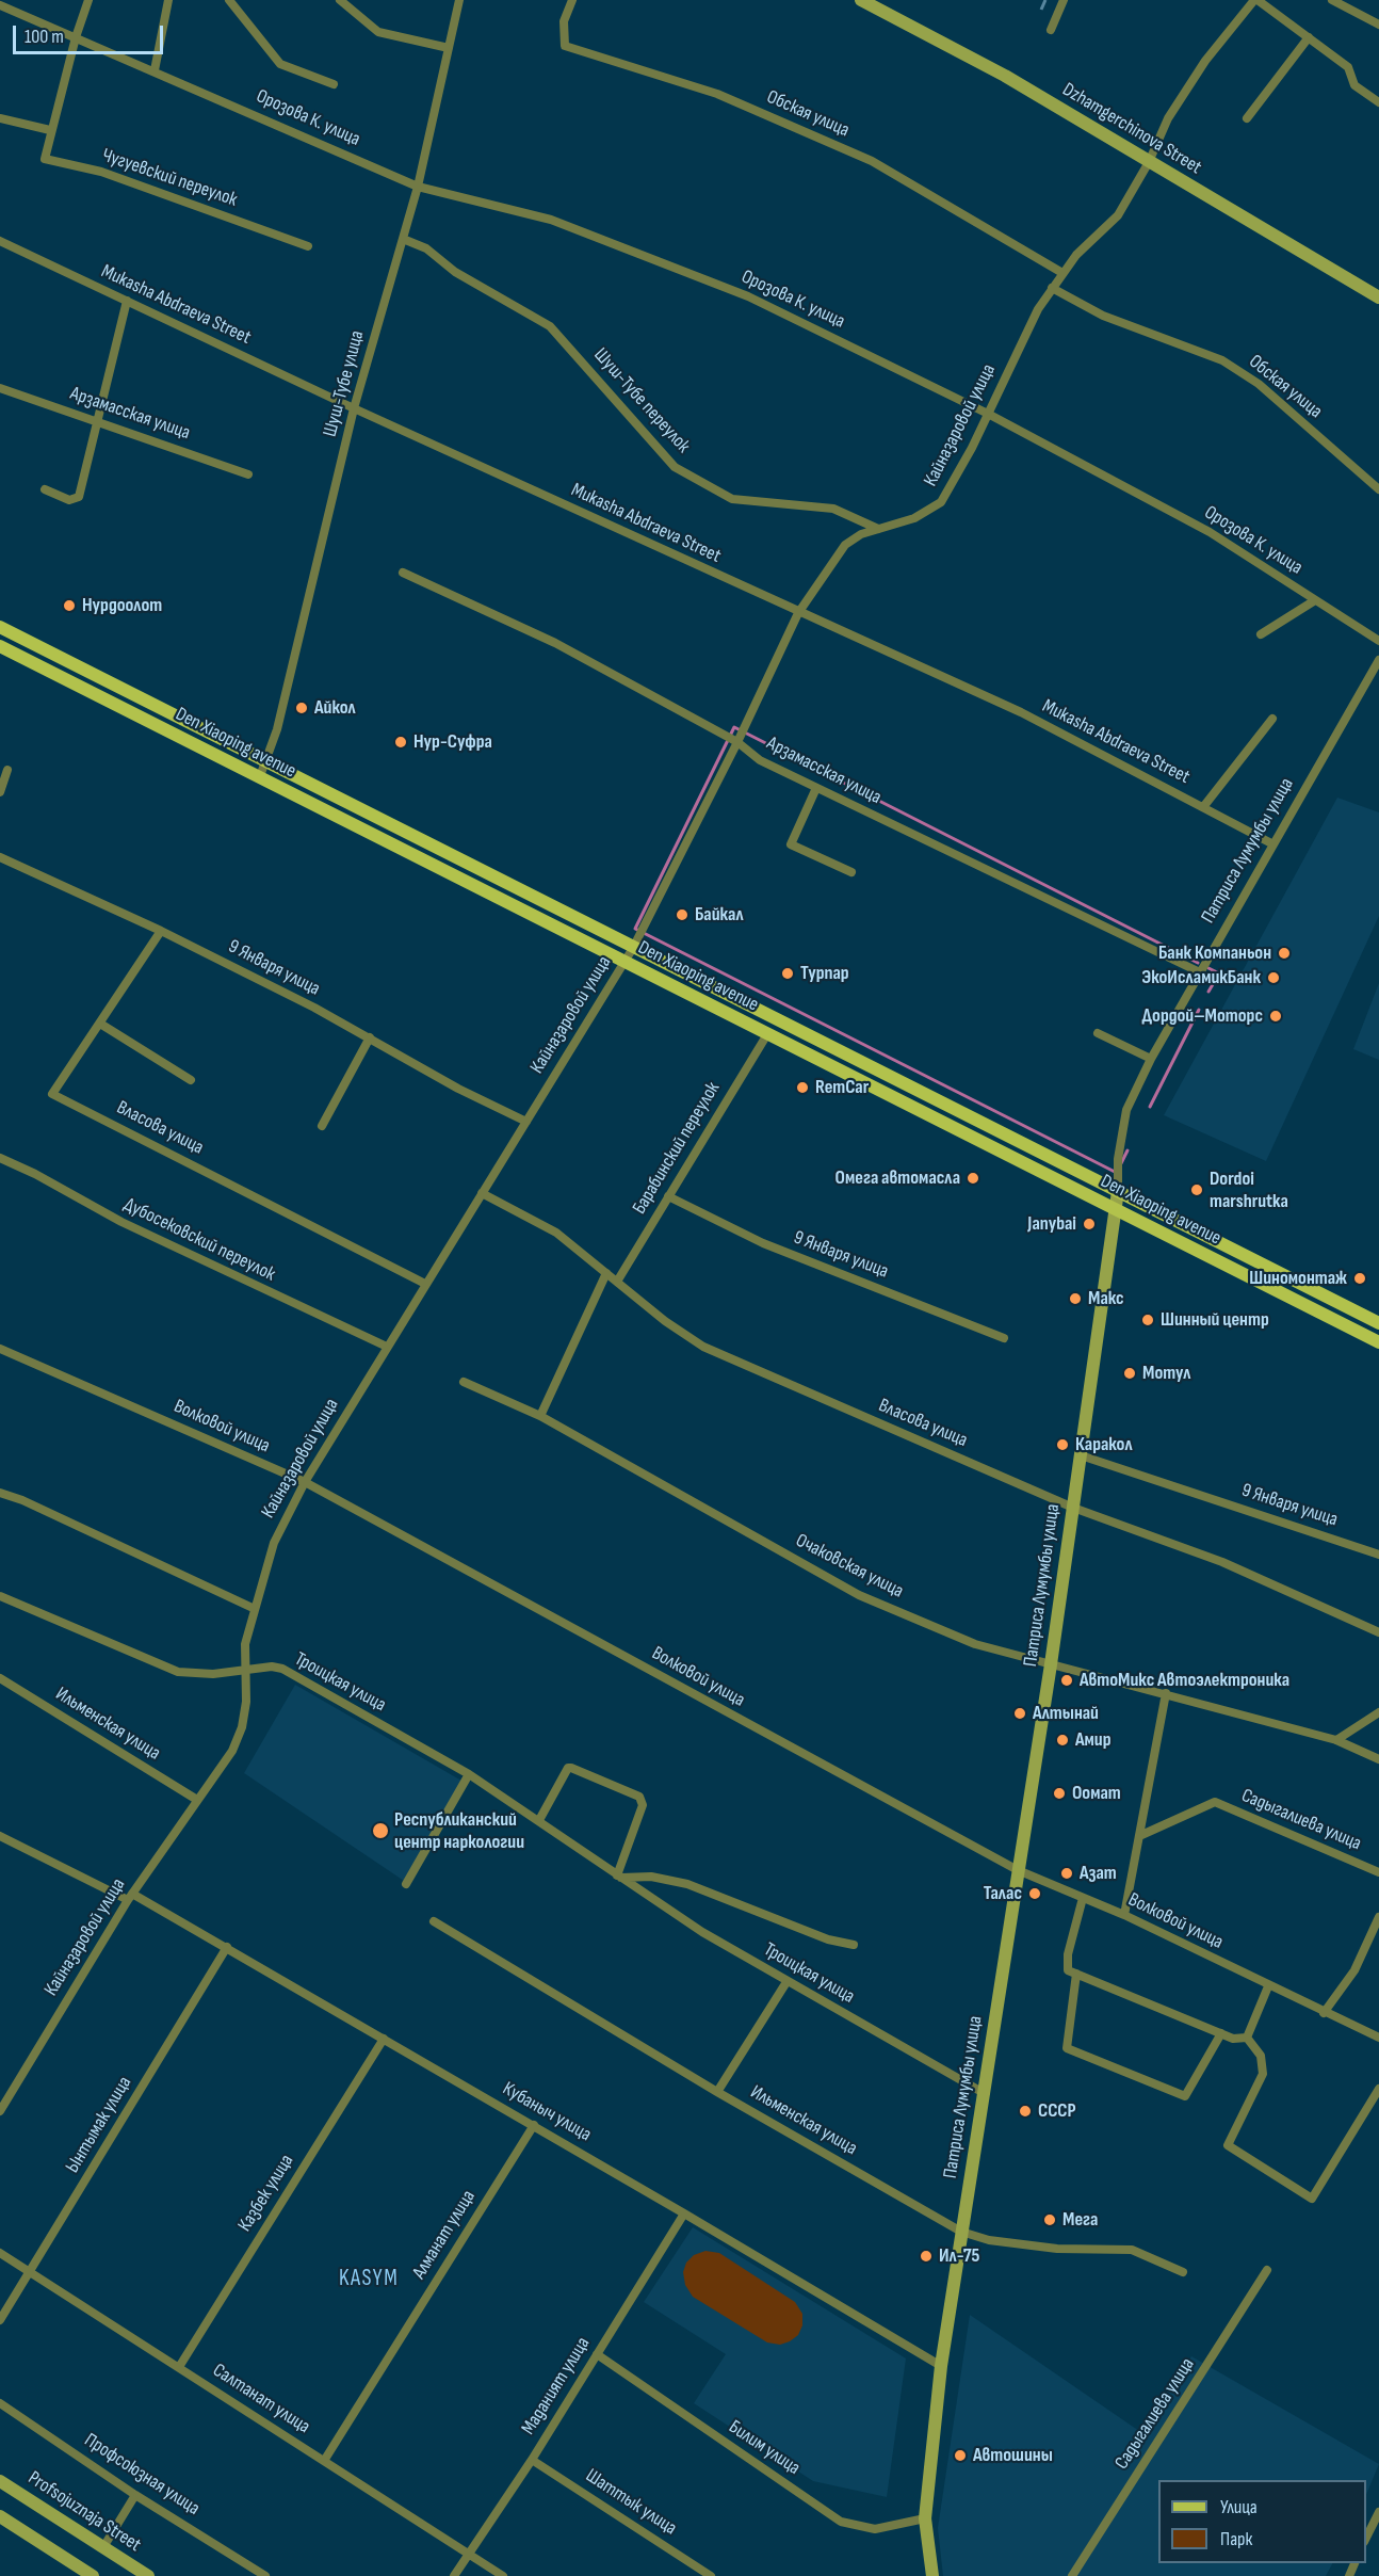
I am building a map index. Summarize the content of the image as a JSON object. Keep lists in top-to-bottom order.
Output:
{
  "streets": {
    "main road": ["Den Xiaoping avenue"],
    "street": [
      "Обская улица",
      "Орозова К. улица",
      "Dzhamgerchinova Street",
      "Чугуевский переулок",
      "Mukasha Abdraeva Street",
      "Шуш-Тубе улица",
      "Шуш-Тубе переулок",
      "Арзамасская улица",
      "Кайназаровой улица",
      "Патриса Лумумбы улица",
      "9 Января улица",
      "Власова улица",
      "Барабинский переулок",
      "Дубосековский переулок",
      "Волковой улица",
      "Очаковская улица",
      "Троицкая улица",
      "Ильменская улица",
      "Садыгалиева улица",
      "Кубаныч улица",
      "Ынтымак улица",
      "Казбек улица",
      "Алманат улица",
      "Маданият улица",
      "Салтанат улица",
      "Билим улица",
      "Профсоюзная улица",
      "Шаттык улица",
      "Profsojuznaja Street"
    ]
  },
  "crossings": [
    ["Обская улица", "Кайназаровой улица"],
    ["Орозова К. улица", "Чугуевский переулок"],
    ["Орозова К. улица", "Шуш-Тубе улица"],
    ["Орозова К. улица", "Кайназаровой улица"],
    ["Dzhamgerchinova Street", "Кайназаровой улица"],
    ["Mukasha Abdraeva Street", "Шуш-Тубе улица"],
    ["Mukasha Abdraeva Street", "Кайназаровой улица"],
    ["Mukasha Abdraeva Street", "Патриса Лумумбы улица"],
    ["Шуш-Тубе улица", "Шуш-Тубе переулок"],
    ["Шуш-Тубе улица", "Den Xiaoping avenue"],
    ["Шуш-Тубе переулок", "Кайназаровой улица"],
    ["Арзамасская улица", "Кайназаровой улица"],
    ["Арзамасская улица", "Патриса Лумумбы улица"],
    ["Кайназаровой улица", "Den Xiaoping avenue"],
    ["Кайназаровой улица", "9 Января улица"],
    ["Кайназаровой улица", "Власова улица"],
    ["Кайназаровой улица", "Дубосековский переулок"],
    ["Кайназаровой улица", "Волковой улица"],
    ["Кайназаровой улица", "Троицкая улица"],
    ["Кайназаровой улица", "Ильменская улица"],
    ["Кайназаровой улица", "Кубаныч улица"],
    ["Den Xiaoping avenue", "Патриса Лумумбы улица"],
    ["Den Xiaoping avenue", "Барабинский переулок"],
    ["Патриса Лумумбы улица", "9 Января улица"],
    ["Патриса Лумумбы улица", "Власова улица"],
    ["Патриса Лумумбы улица", "Волковой улица"],
    ["Патриса Лумумбы улица", "Очаковская улица"],
    ["Патриса Лумумбы улица", "Троицкая улица"],
    ["Патриса Лумумбы улица", "Ильменская улица"],
    ["Патриса Лумумбы улица", "Кубаныч улица"],
    ["Патриса Лумумбы улица", "Билим улица"],
    ["9 Января улица", "Власова улица"],
    ["9 Января улица", "Барабинский переулок"],
    ["Власова улица", "Барабинский переулок"],
    ["Кубаныч улица", "Ынтымак улица"],
    ["Кубаныч улица", "Казбек улица"],
    ["Кубаныч улица", "Алманат улица"],
    ["Кубаныч улица", "Маданият улица"],
    ["Ынтымак улица", "Салтанат улица"],
    ["Казбек улица", "Салтанат улица"],
    ["Алманат улица", "Салтанат улица"],
    ["Маданият улица", "Салтанат улица"],
    ["Маданият улица", "Билим улица"],
    ["Маданият улица", "Шаттык улица"]
  ],
  "districts": ["KASYM"],
  "places": [
    "Нурдоолот",
    "Айкол",
    "Нур-Суфра",
    "Байкал",
    "Банк Компаньон",
    "Турпар",
    "ЭкоИсламикБанк",
    "Дордой–Моторс",
    "RemCar",
    "Омега автомасла",
    "Dordoi marshrutka",
    "Janybai",
    "Шиномонтаж",
    "Макс",
    "Шинный центр",
    "Мотул",
    "Каракол",
    "АвтоМикс Автоэлектроника",
    "Алтынай",
    "Амир",
    "Оомат",
    "Республиканский центр наркологии",
    "Азат",
    "Талас",
    "СССР",
    "Мега",
    "Ил-75",
    "Автошины"
  ],
  "legend": ["Улица", "Парк"],
  "scale_bar": "100 m"
}
